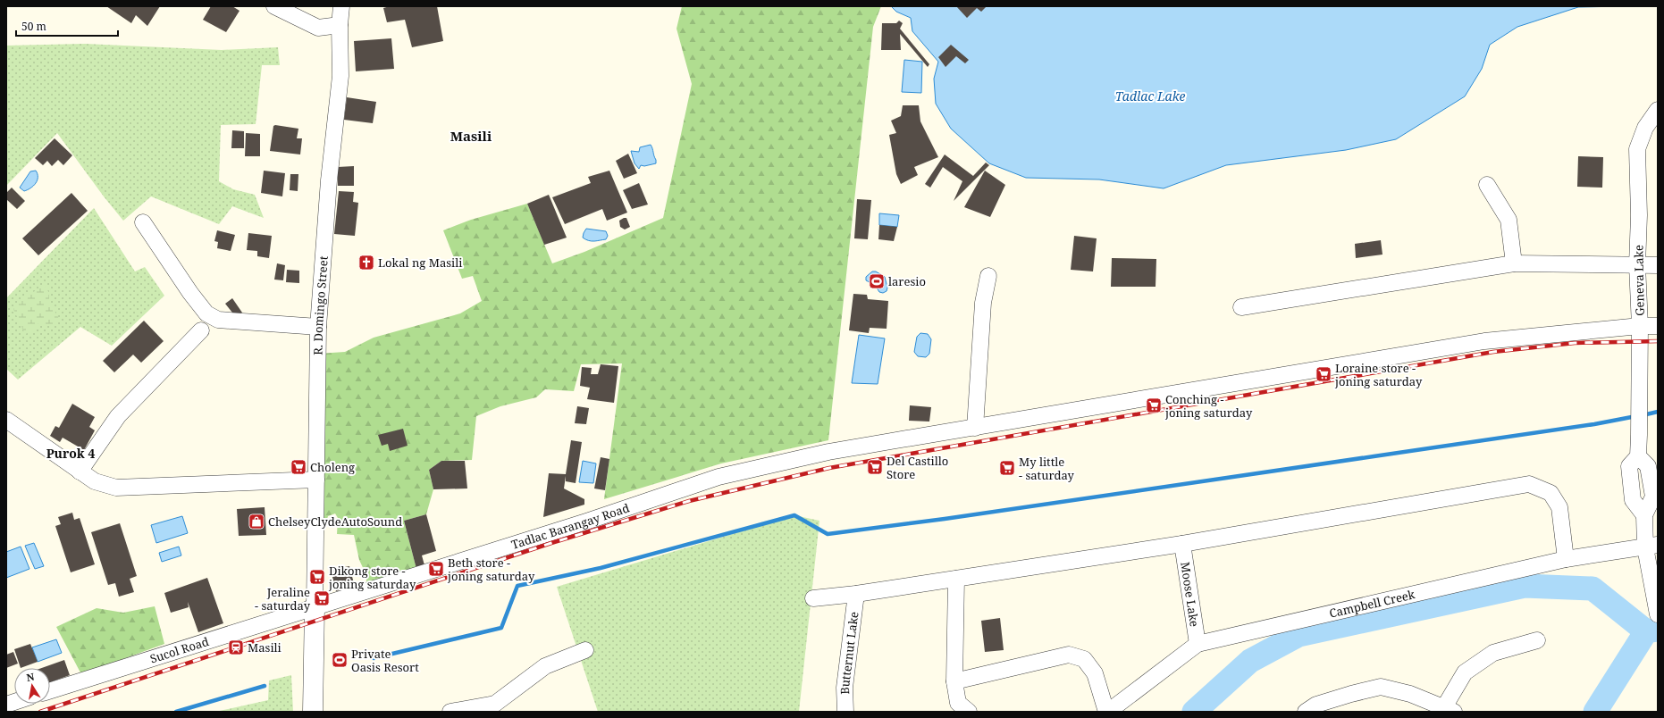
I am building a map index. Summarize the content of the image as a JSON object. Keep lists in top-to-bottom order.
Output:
{
  "streets": {
    "street": [
      "Geneva Lake",
      "R. Domingo Street",
      "Tadlac Barangay Road",
      "Moose Lake",
      "Campbell Creek",
      "Sucol Road",
      "Butternut Lake"
    ]
  },
  "crossings": [
    ["Geneva Lake", "Tadlac Barangay Road"],
    ["Geneva Lake", "Campbell Creek"],
    ["R. Domingo Street", "Tadlac Barangay Road"],
    ["R. Domingo Street", "Sucol Road"],
    ["Tadlac Barangay Road", "Sucol Road"],
    ["Moose Lake", "Campbell Creek"]
  ],
  "districts": ["Masili", "Purok 4"],
  "water": ["Tadlac Lake"],
  "places": {
    "church": ["Lokal ng Masili"],
    "sports": ["laresio", "Private Oasis Resort"],
    "supermarket": [
      "Loraine store - joning saturday",
      "Conching - joning saturday",
      "Choleng",
      "Del Castillo Store",
      "My little - saturday",
      "Beth store - joning saturday",
      "Dikong store - joning saturday",
      "Jeraline - saturday"
    ],
    "shop": ["ChelseyClydeAutoSound"],
    "station": ["Masili"]
  },
  "scale_bar": "50 m",
  "north": "top"
}
